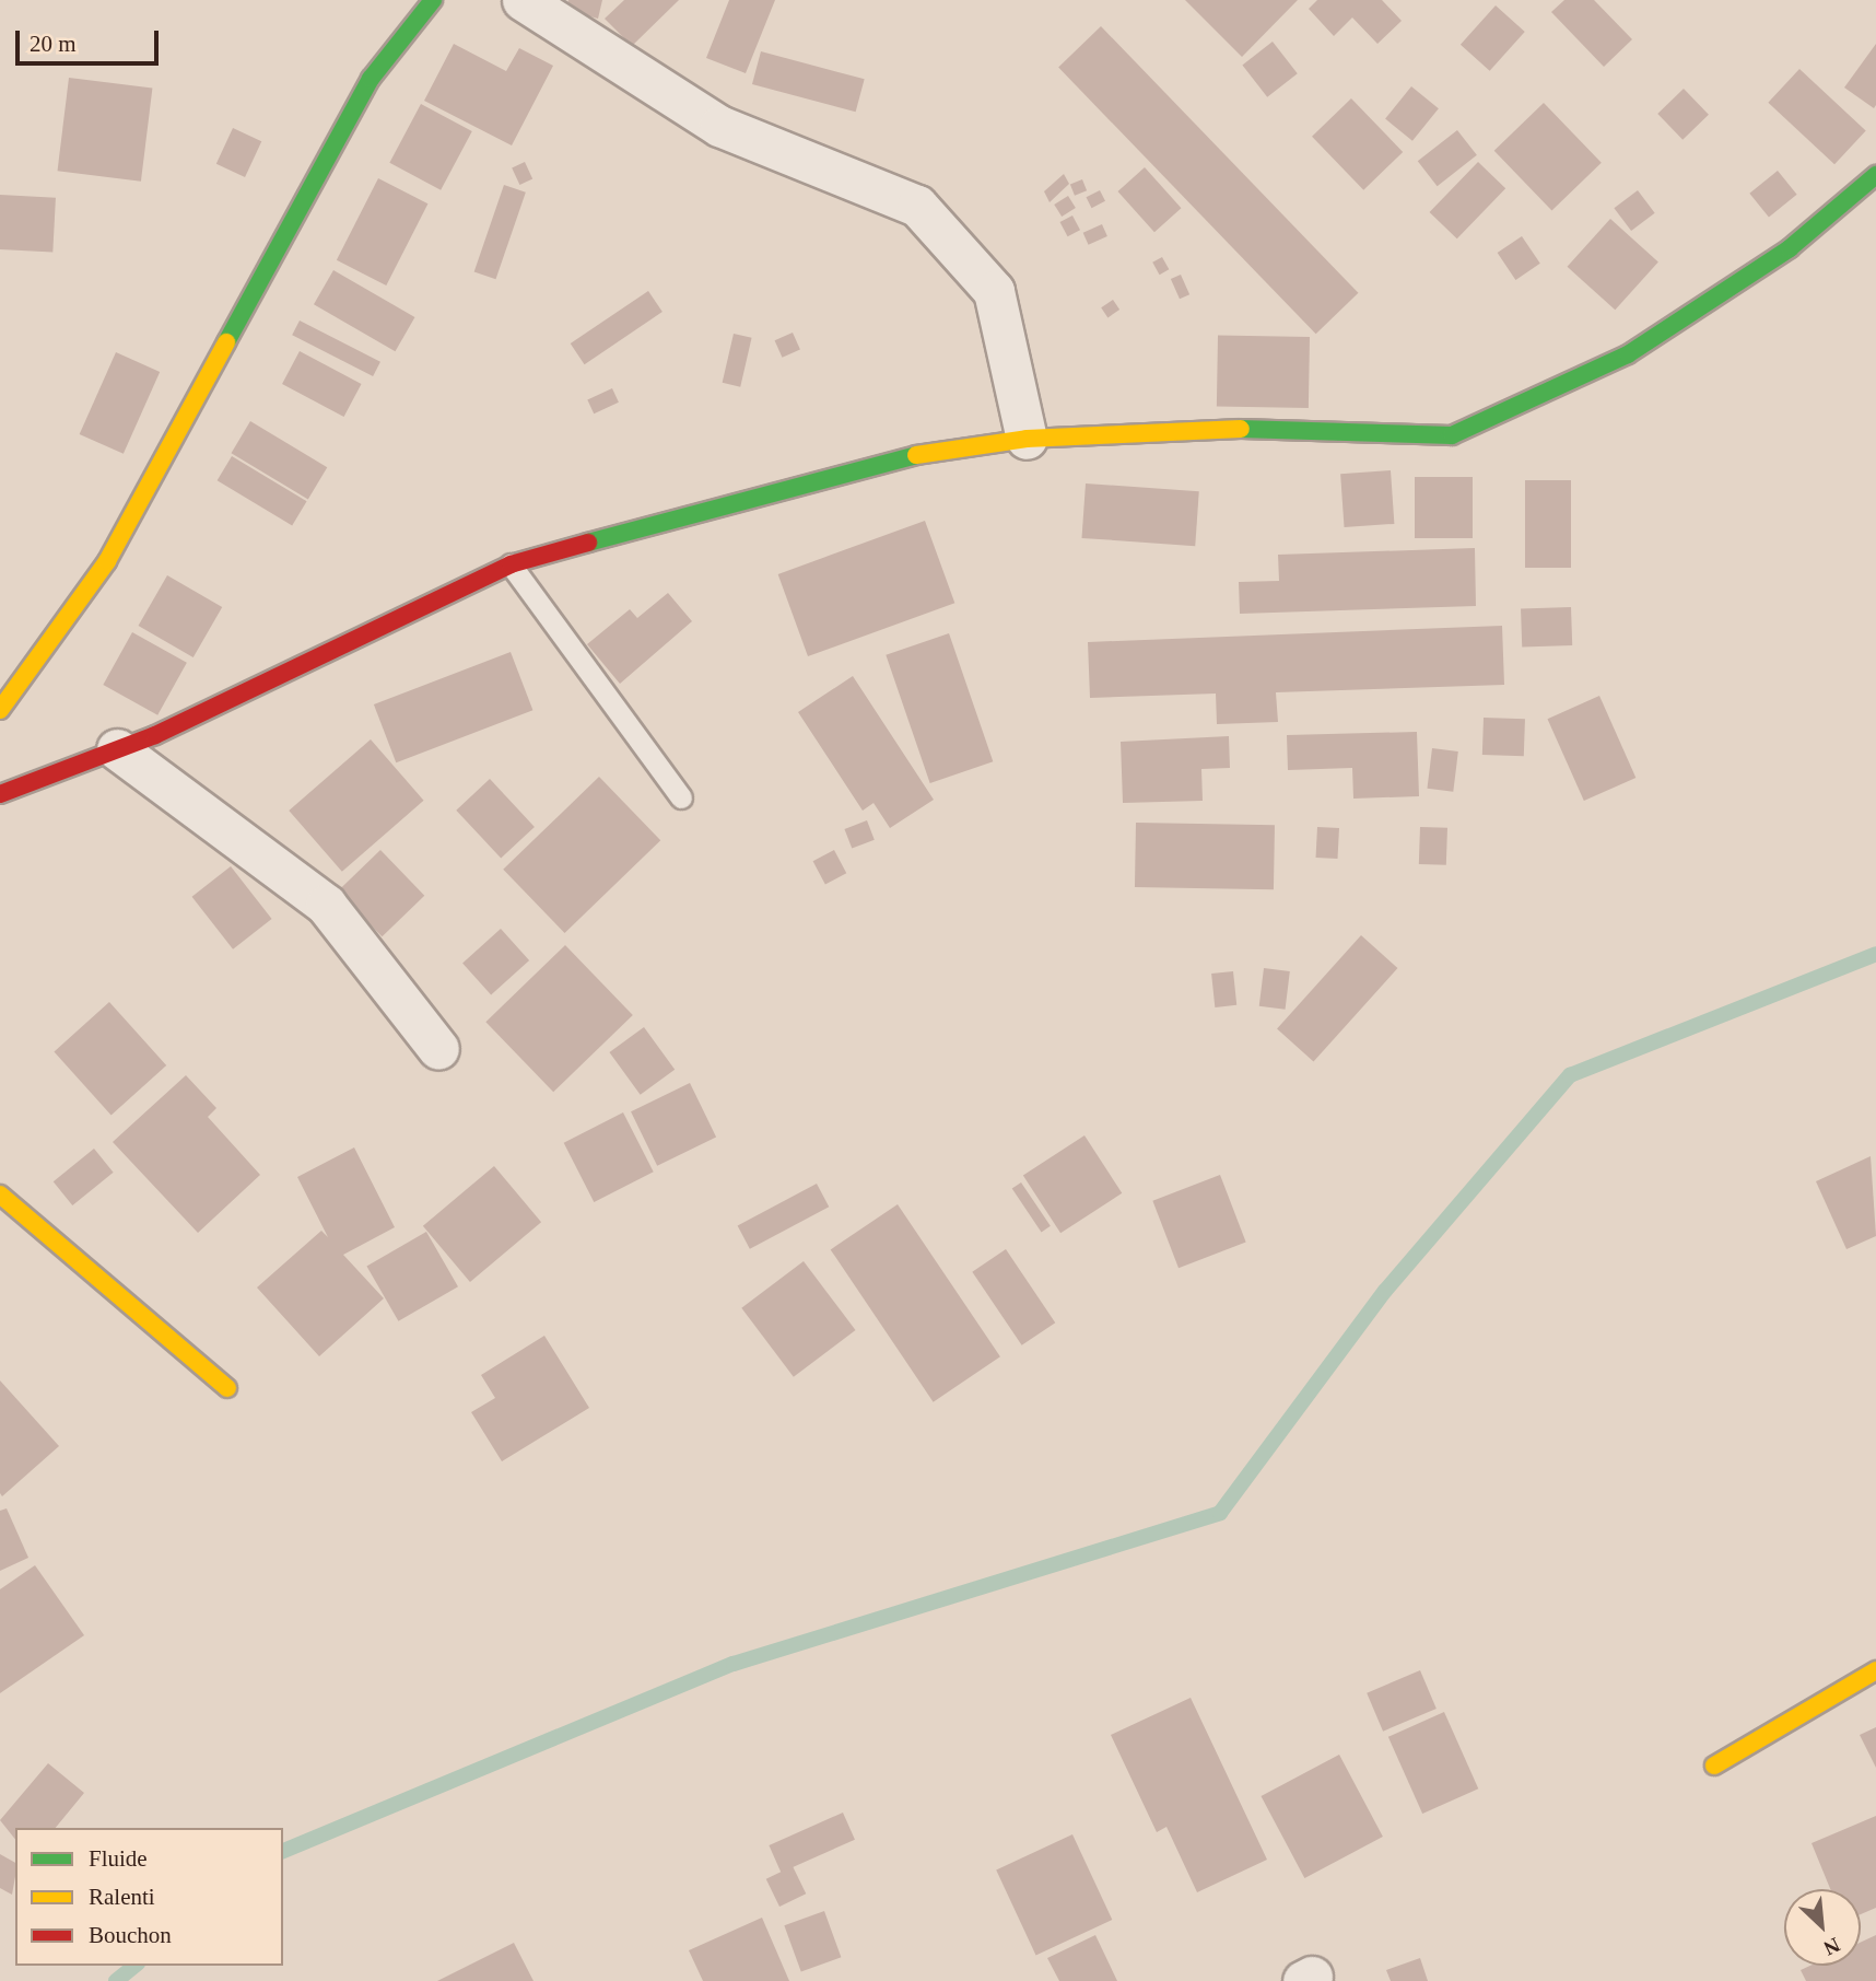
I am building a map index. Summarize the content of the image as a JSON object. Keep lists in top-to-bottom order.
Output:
{
  "legend": ["Fluide", "Ralenti", "Bouchon"],
  "scale_bar": "20 m",
  "north": "bottom right"
}
